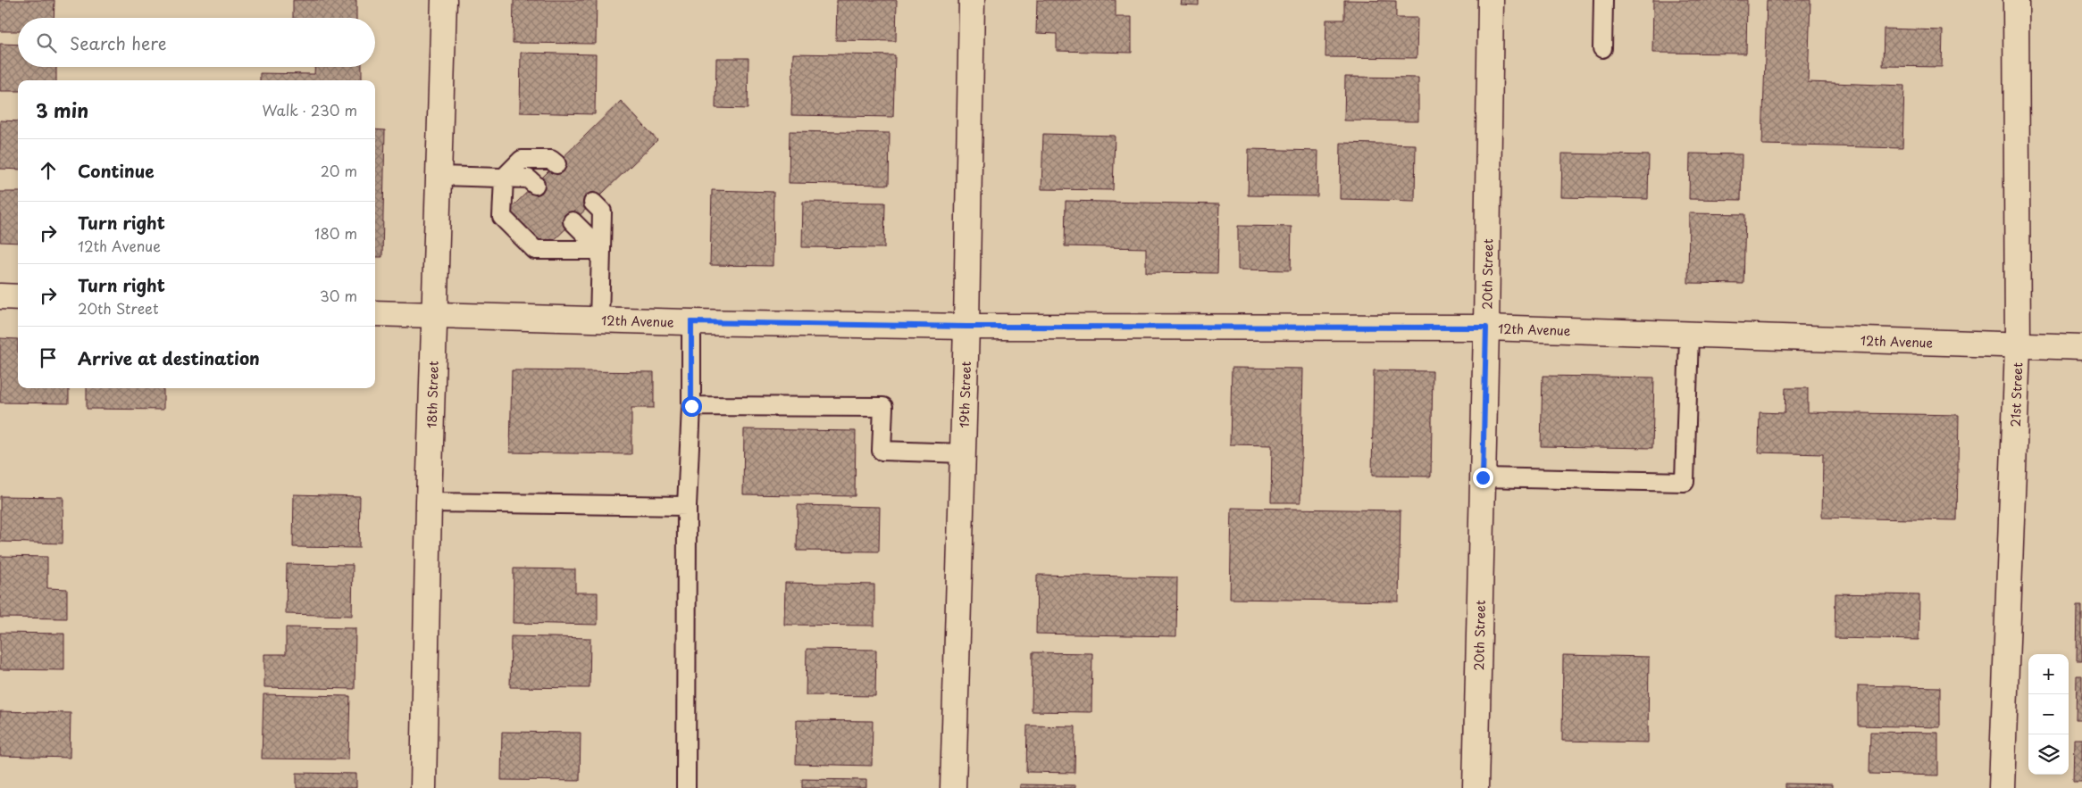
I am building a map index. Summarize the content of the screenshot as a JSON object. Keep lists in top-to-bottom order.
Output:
{
  "streets": {
    "street": [
      "20th Street",
      "12th Avenue",
      "18th Street",
      "19th Street",
      "21st Street"
    ]
  },
  "crossings": [
    ["20th Street", "12th Avenue"],
    ["12th Avenue", "18th Street"],
    ["12th Avenue", "19th Street"],
    ["12th Avenue", "21st Street"]
  ],
  "page": {
    "search": "Search here",
    "heading": ["3 min", "Walk · 230 m"],
    "list": [
      ["Continue", "20 m"],
      ["Turn right", "12th Avenue", "180 m"],
      ["Turn right", "20th Street", "30 m"],
      "Arrive at destination"
    ],
    "map_buttons": ["+", "−"]
  }
}
